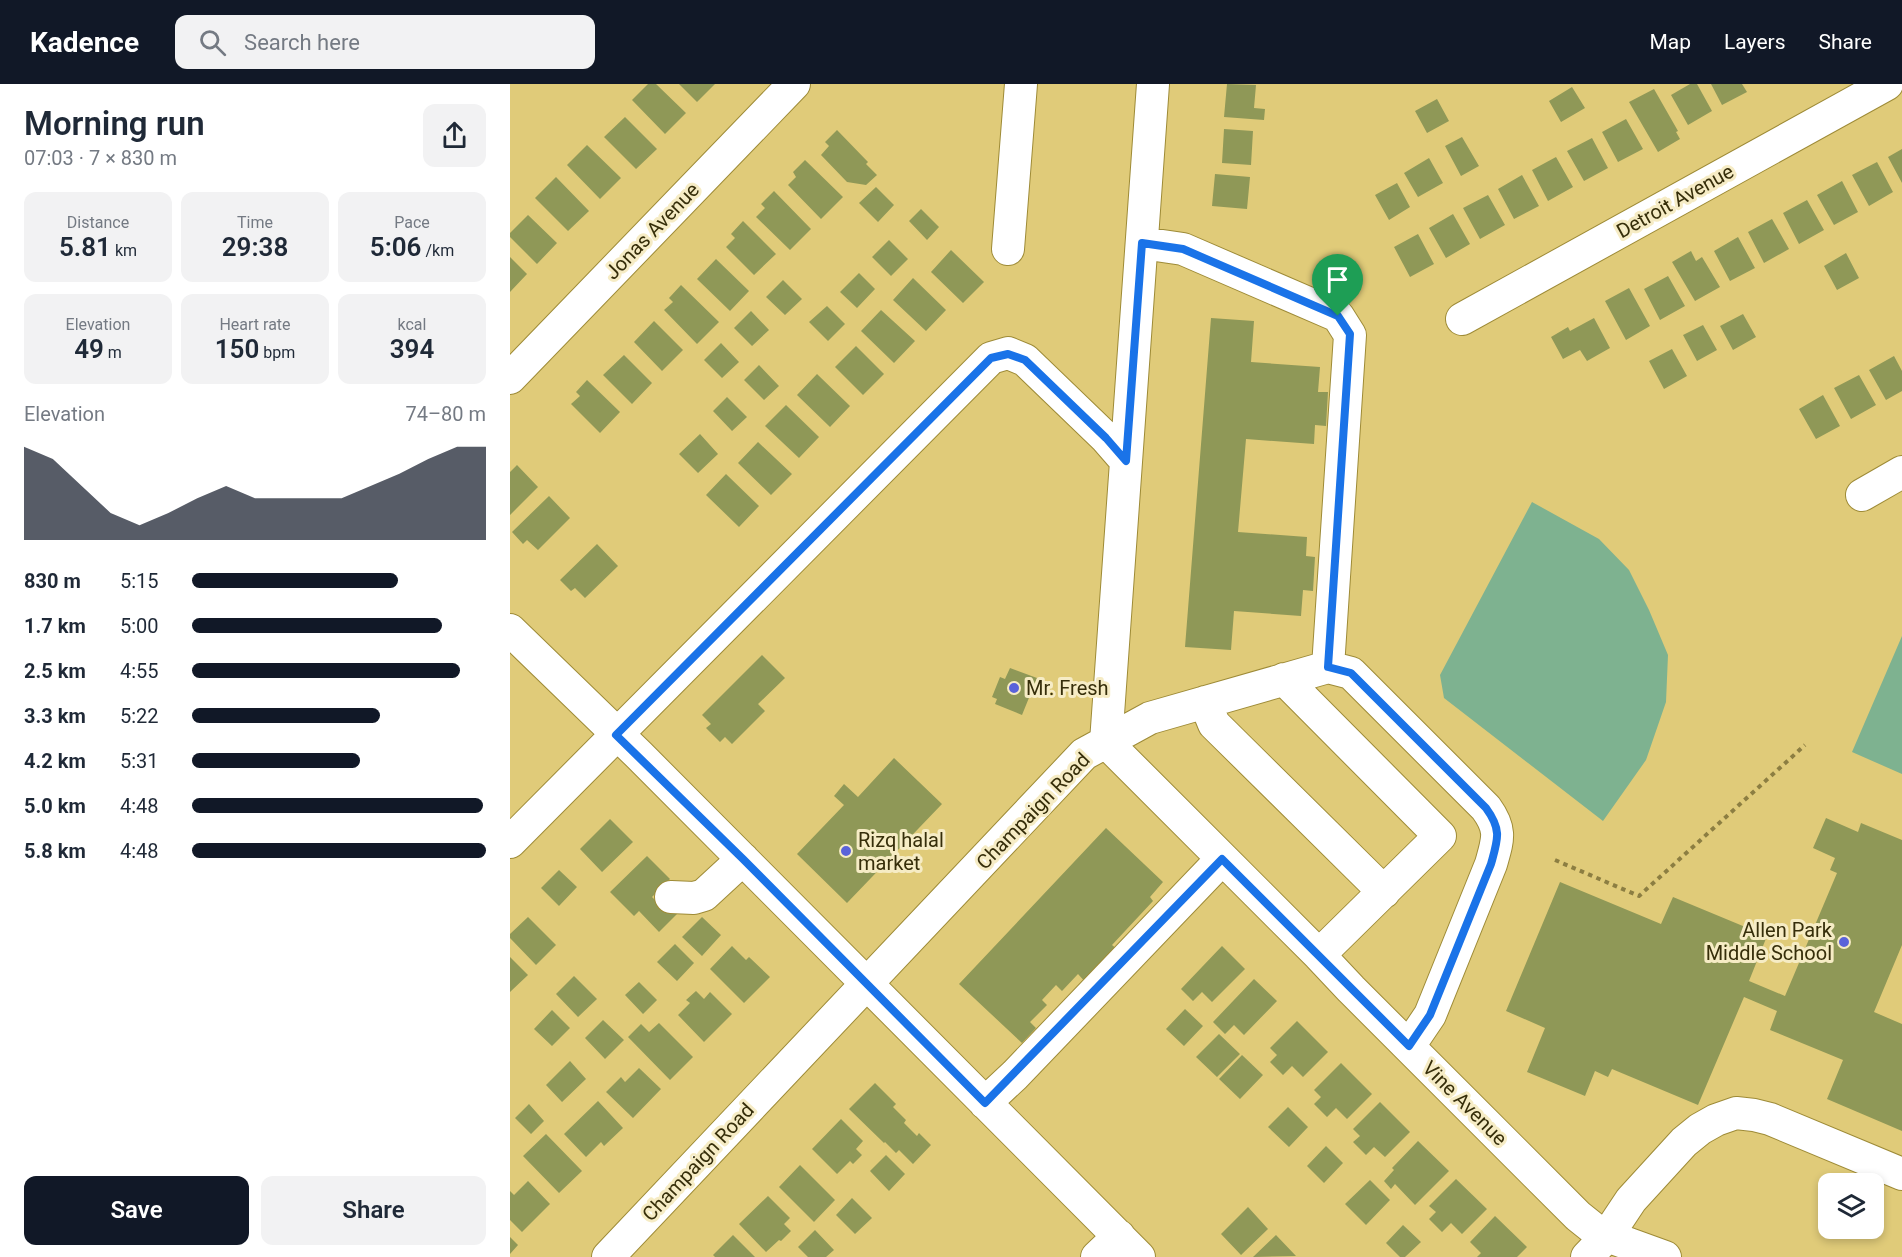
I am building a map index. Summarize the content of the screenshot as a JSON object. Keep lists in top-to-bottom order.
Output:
{
  "streets": {
    "street": [
      "Detroit Avenue",
      "Jonas Avenue",
      "Champaign Road",
      "Vine Avenue"
    ]
  },
  "crossings": [
    ["Champaign Road", "Vine Avenue"]
  ],
  "places": ["Mr. Fresh", "Rizq halal market", "Allen Park Middle School"],
  "page": {
    "header": "Kadence",
    "search": "Search here",
    "nav": ["Map", "Layers", "Share"],
    "heading": ["Morning run", "07:03 · 7 × 830 m"],
    "stats": [
      ["Distance", "5.81 km"],
      ["Time", "29:38"],
      ["Pace", "5:06 /km"],
      ["Elevation", "49 m"],
      ["Heart rate", "150 bpm"],
      ["kcal", "394"]
    ],
    "chart": ["Elevation", "74–80 m"],
    "list": [
      {
        "name": "830 m",
        "note": "5:15"
      },
      {
        "name": "1.7 km",
        "note": "5:00"
      },
      {
        "name": "2.5 km",
        "note": "4:55"
      },
      {
        "name": "3.3 km",
        "note": "5:22"
      },
      {
        "name": "4.2 km",
        "note": "5:31"
      },
      {
        "name": "5.0 km",
        "note": "4:48"
      },
      {
        "name": "5.8 km",
        "note": "4:48"
      }
    ],
    "buttons": ["Save", "Share"]
  }
}
